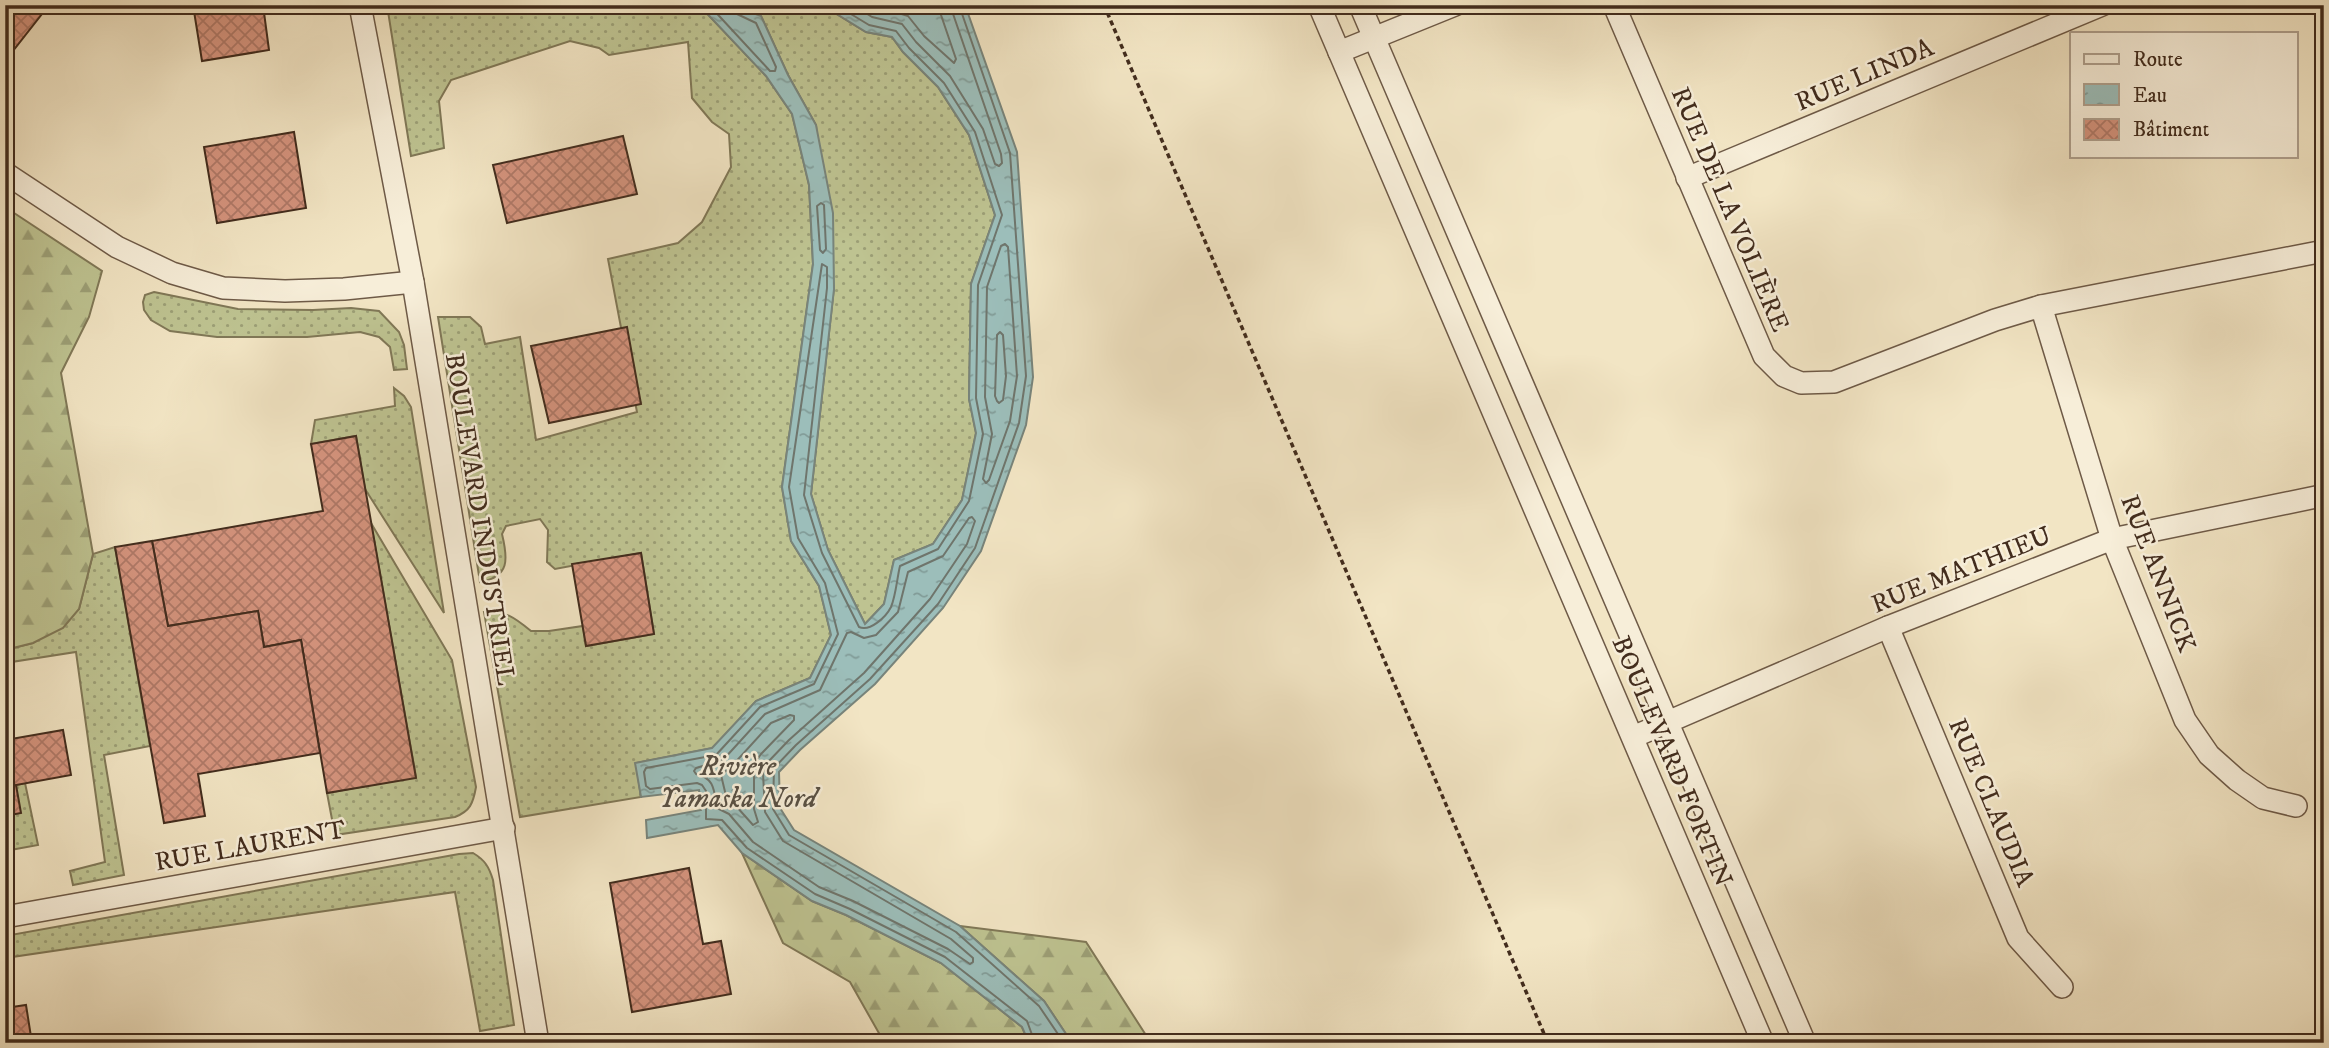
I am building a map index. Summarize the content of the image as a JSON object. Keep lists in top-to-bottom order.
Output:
{
  "streets": {
    "street": [
      "RUE LINDA",
      "RUE DE LA VOLIÈRE",
      "BOULEVARD INDUSTRIEL",
      "RUE MATHIEU",
      "RUE ANNICK",
      "BOULEVARD FORTIN",
      "RUE CLAUDIA",
      "RUE LAURENT"
    ]
  },
  "crossings": [
    ["RUE LINDA", "RUE DE LA VOLIÈRE"],
    ["RUE DE LA VOLIÈRE", "RUE ANNICK"],
    ["BOULEVARD INDUSTRIEL", "RUE LAURENT"],
    ["RUE MATHIEU", "RUE ANNICK"],
    ["RUE MATHIEU", "BOULEVARD FORTIN"],
    ["RUE MATHIEU", "RUE CLAUDIA"]
  ],
  "water": ["Rivière Yamaska Nord"],
  "legend": ["Route", "Eau", "Bâtiment"]
}
